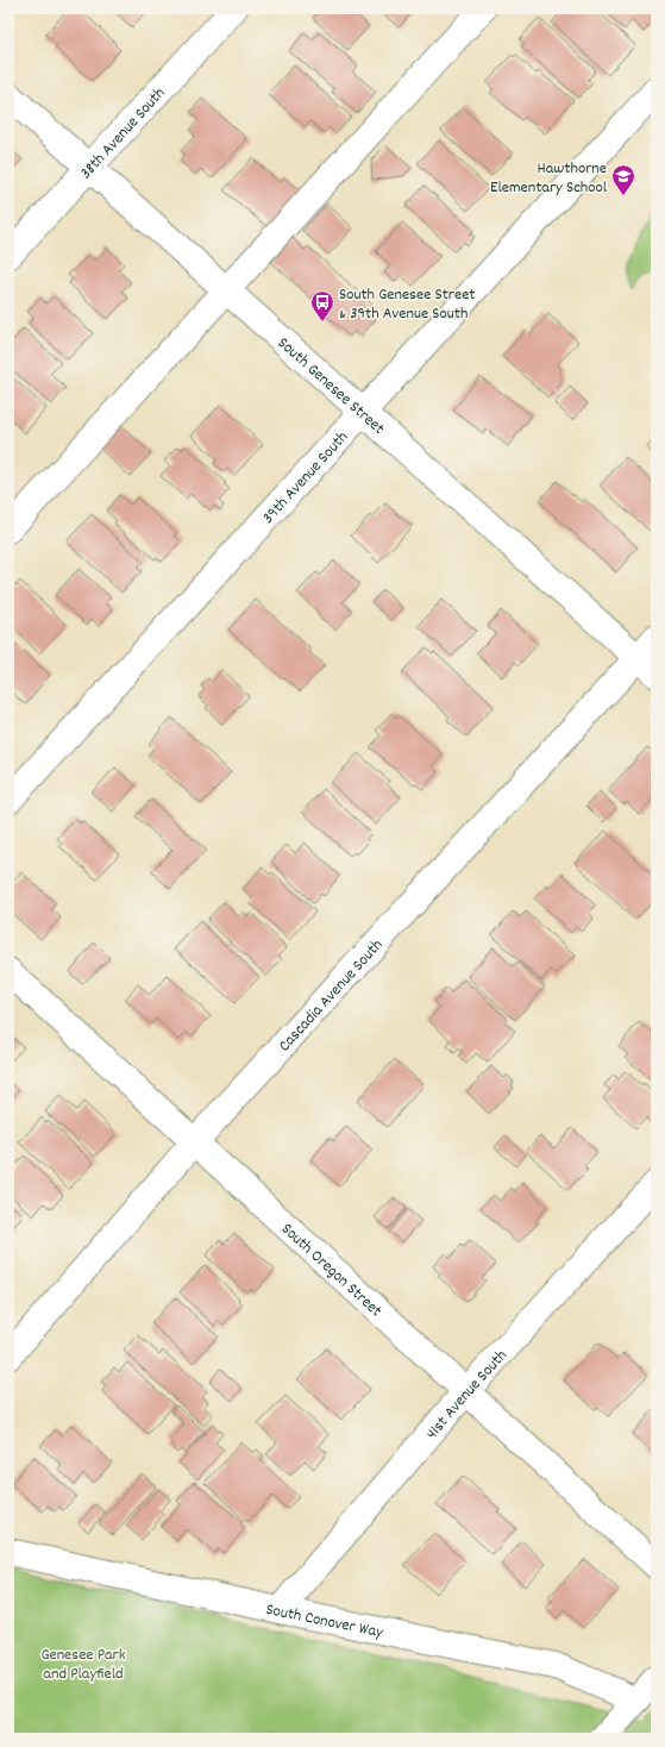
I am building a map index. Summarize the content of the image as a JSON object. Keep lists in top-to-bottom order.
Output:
{
  "streets": {
    "street": [
      "38th Avenue South",
      "South Genesee Street",
      "39th Avenue South",
      "Cascadia Avenue South",
      "South Oregon Street",
      "41st Avenue South",
      "South Conover Way"
    ]
  },
  "crossings": [
    ["38th Avenue South", "South Genesee Street"],
    ["South Genesee Street", "39th Avenue South"],
    ["South Genesee Street", "Cascadia Avenue South"],
    ["Cascadia Avenue South", "South Oregon Street"],
    ["South Oregon Street", "41st Avenue South"],
    ["41st Avenue South", "South Conover Way"]
  ],
  "parks": ["Genesee Park and Playfield"],
  "places": {
    "school or university": ["Hawthorne Elementary School"],
    "bus stop": ["South Genesee Street & 39th Avenue South"]
  }
}
